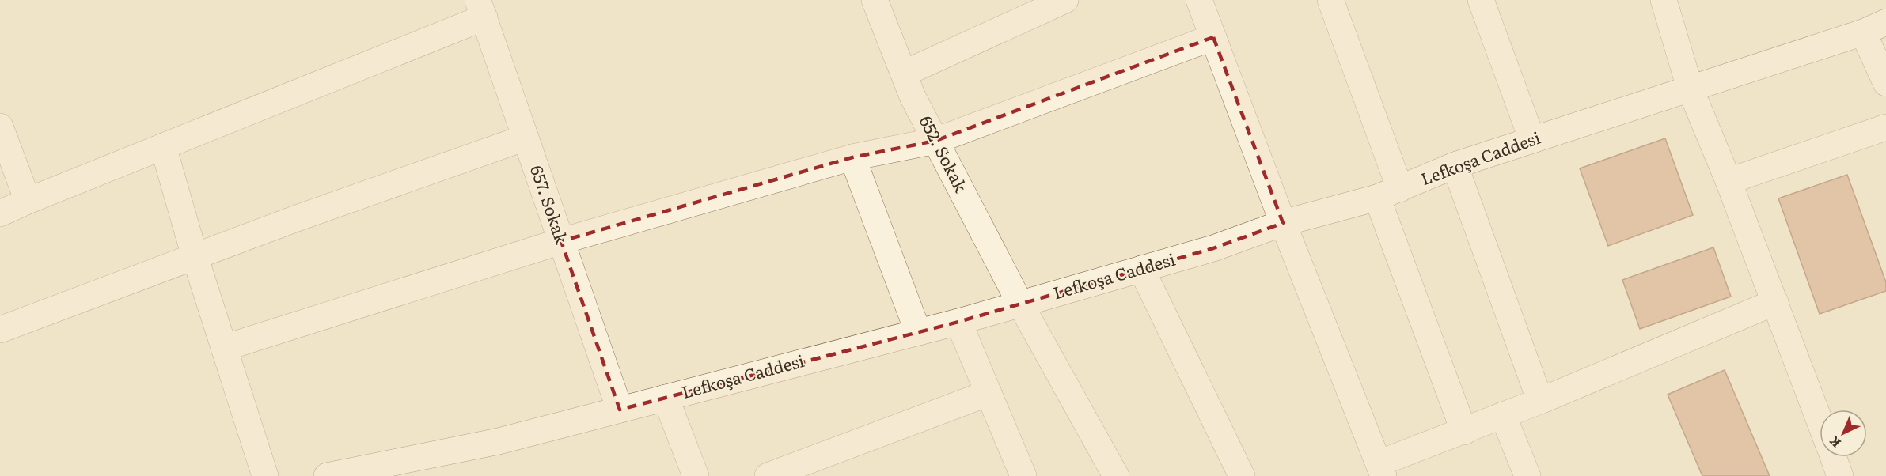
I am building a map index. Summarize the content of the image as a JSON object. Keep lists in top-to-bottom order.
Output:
{
  "streets": {
    "street": ["652. Sokak", "Lefkoşa Caddesi", "657. Sokak"]
  },
  "crossings": [
    ["652. Sokak", "Lefkoşa Caddesi"],
    ["Lefkoşa Caddesi", "657. Sokak"]
  ],
  "north": "bottom left"
}
